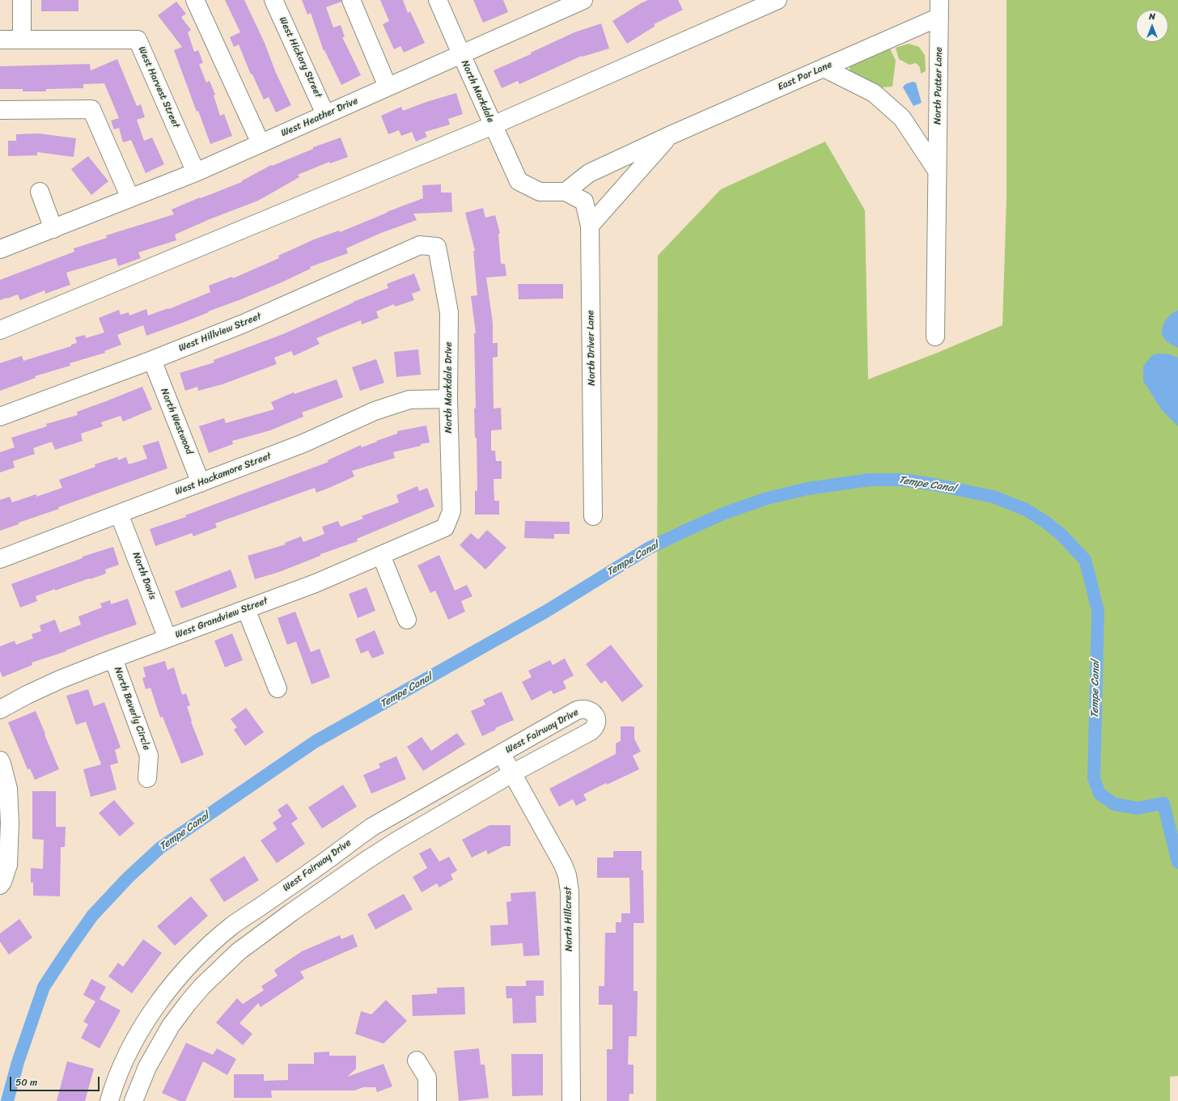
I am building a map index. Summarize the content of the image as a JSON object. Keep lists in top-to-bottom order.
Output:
{
  "streets": {
    "street": [
      "West Hickory Street",
      "East Par Lane",
      "North Putter Lane",
      "West Harvest Street",
      "North Markdale",
      "West Heather Drive",
      "West Hillview Street",
      "North Driver Lane",
      "North Markdale Drive",
      "North Westwood",
      "West Hackamore Street",
      "North Davis",
      "West Grandview Street",
      "North Beverly Circle",
      "West Fairway Drive",
      "North Hillcrest"
    ]
  },
  "crossings": [
    ["West Hickory Street", "West Heather Drive"],
    ["East Par Lane", "North Putter Lane"],
    ["East Par Lane", "North Markdale"],
    ["East Par Lane", "North Driver Lane"],
    ["West Harvest Street", "West Heather Drive"],
    ["North Markdale", "West Heather Drive"],
    ["North Markdale", "North Driver Lane"],
    ["West Hillview Street", "North Markdale Drive"],
    ["West Hillview Street", "North Westwood"],
    ["North Markdale Drive", "West Hackamore Street"],
    ["North Markdale Drive", "West Grandview Street"],
    ["North Westwood", "West Hackamore Street"],
    ["West Hackamore Street", "North Davis"],
    ["North Davis", "West Grandview Street"],
    ["West Grandview Street", "North Beverly Circle"],
    ["West Fairway Drive", "North Hillcrest"]
  ],
  "water": ["Tempe Canal"],
  "scale_bar": "50 m",
  "north": "top"
}
